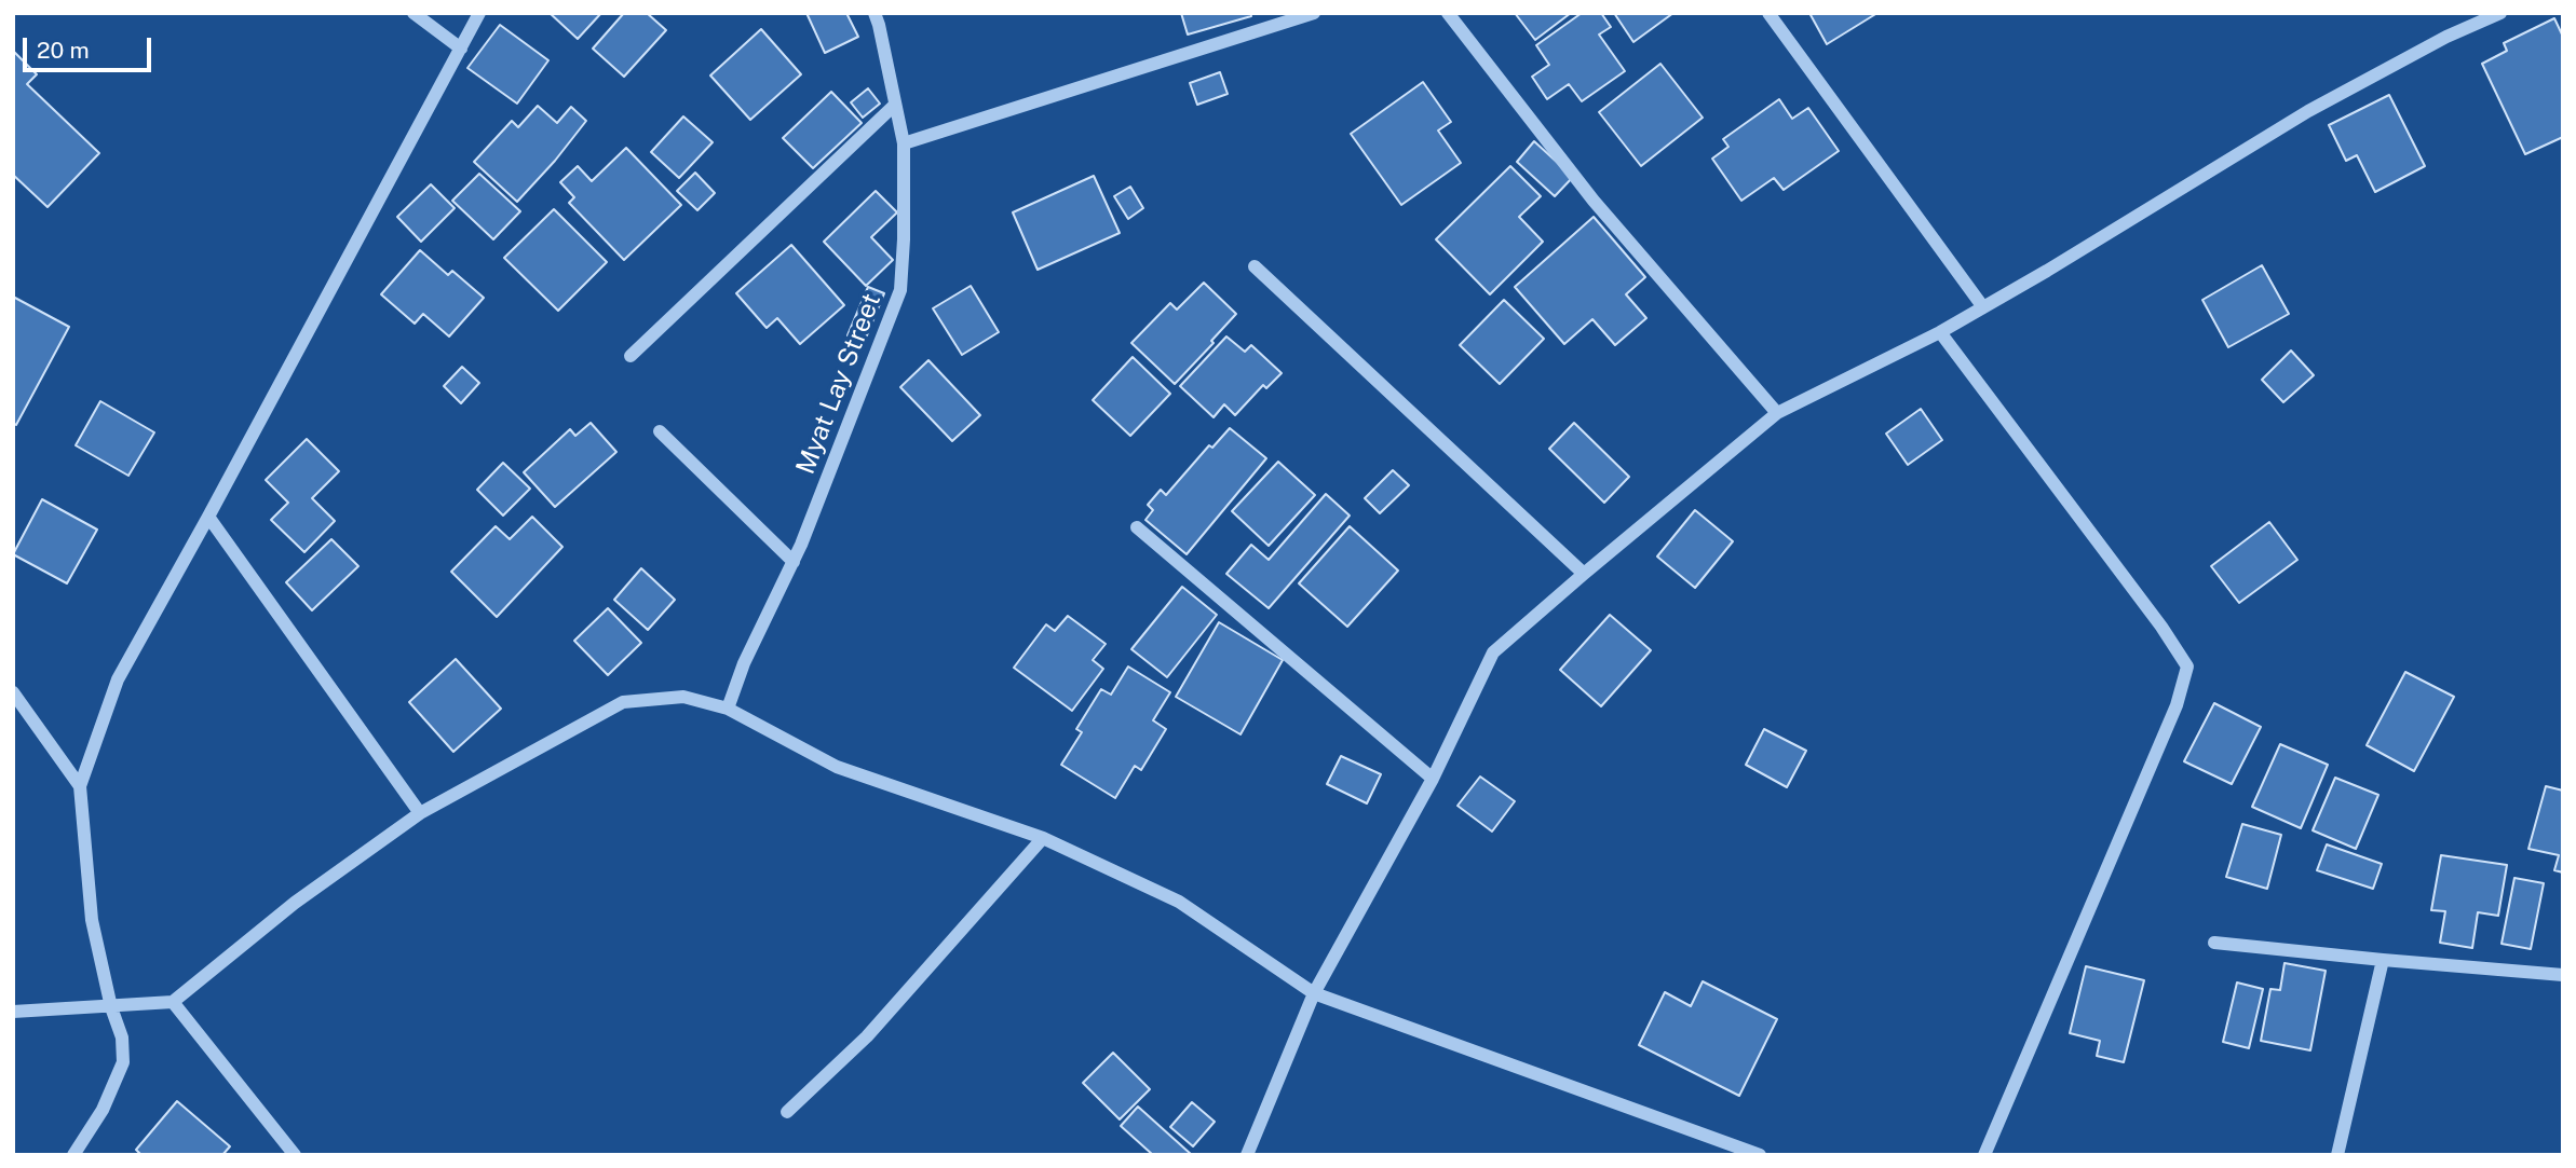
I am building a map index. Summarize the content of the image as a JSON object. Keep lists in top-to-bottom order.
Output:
{
  "streets": {
    "street": ["Myat Lay Street"]
  },
  "scale_bar": "20 m"
}
